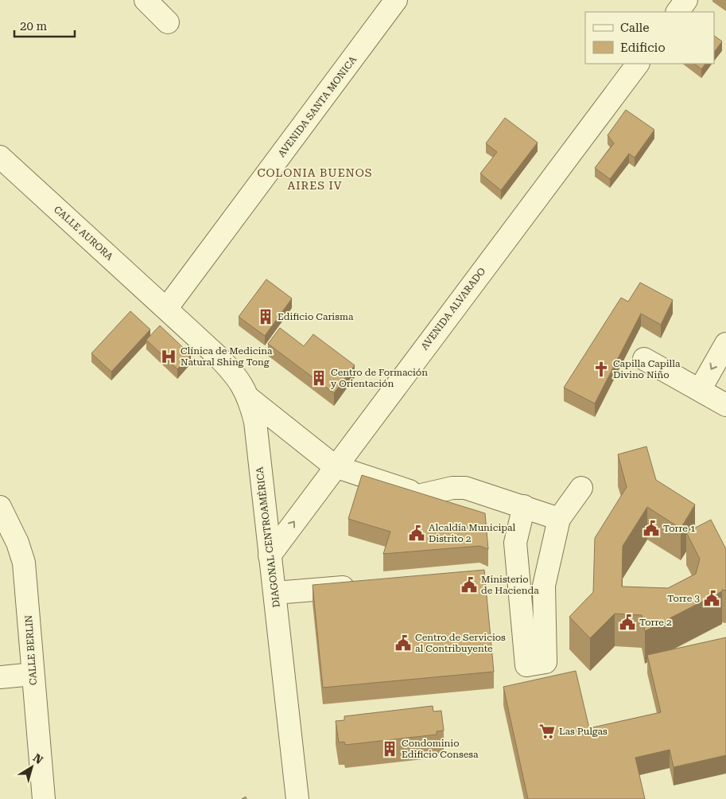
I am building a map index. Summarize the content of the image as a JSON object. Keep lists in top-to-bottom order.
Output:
{
  "streets": {
    "street": [
      "AVENIDA SANTA MONICA",
      "CALLE AURORA",
      "AVENIDA ALVARADO",
      "DIAGONAL CENTROAMÉRICA",
      "CALLE BERLIN"
    ]
  },
  "crossings": [
    ["AVENIDA SANTA MONICA", "CALLE AURORA"],
    ["AVENIDA SANTA MONICA", "DIAGONAL CENTROAMÉRICA"],
    ["CALLE AURORA", "DIAGONAL CENTROAMÉRICA"],
    ["AVENIDA ALVARADO", "DIAGONAL CENTROAMÉRICA"]
  ],
  "districts": ["COLONIA BUENOS AIRES IV"],
  "places": {
    "building": ["Edificio Carisma", "Centro de Formación y Orientación", "Condominio Edificio Consesa"],
    "hospital": ["Clínica de Medicina Natural Shing Tong"],
    "church": ["Capilla Capilla Divino Niño"],
    "public building": [
      "Torre 1",
      "Alcaldía Municipal Distrito 2",
      "Ministerio de Hacienda",
      "Torre 3",
      "Torre 2",
      "Centro de Servicios al Contribuyente"
    ],
    "supermarket": ["Las Pulgas"]
  },
  "legend": ["Calle", "Edificio"],
  "scale_bar": "20 m",
  "north": "top right"
}
